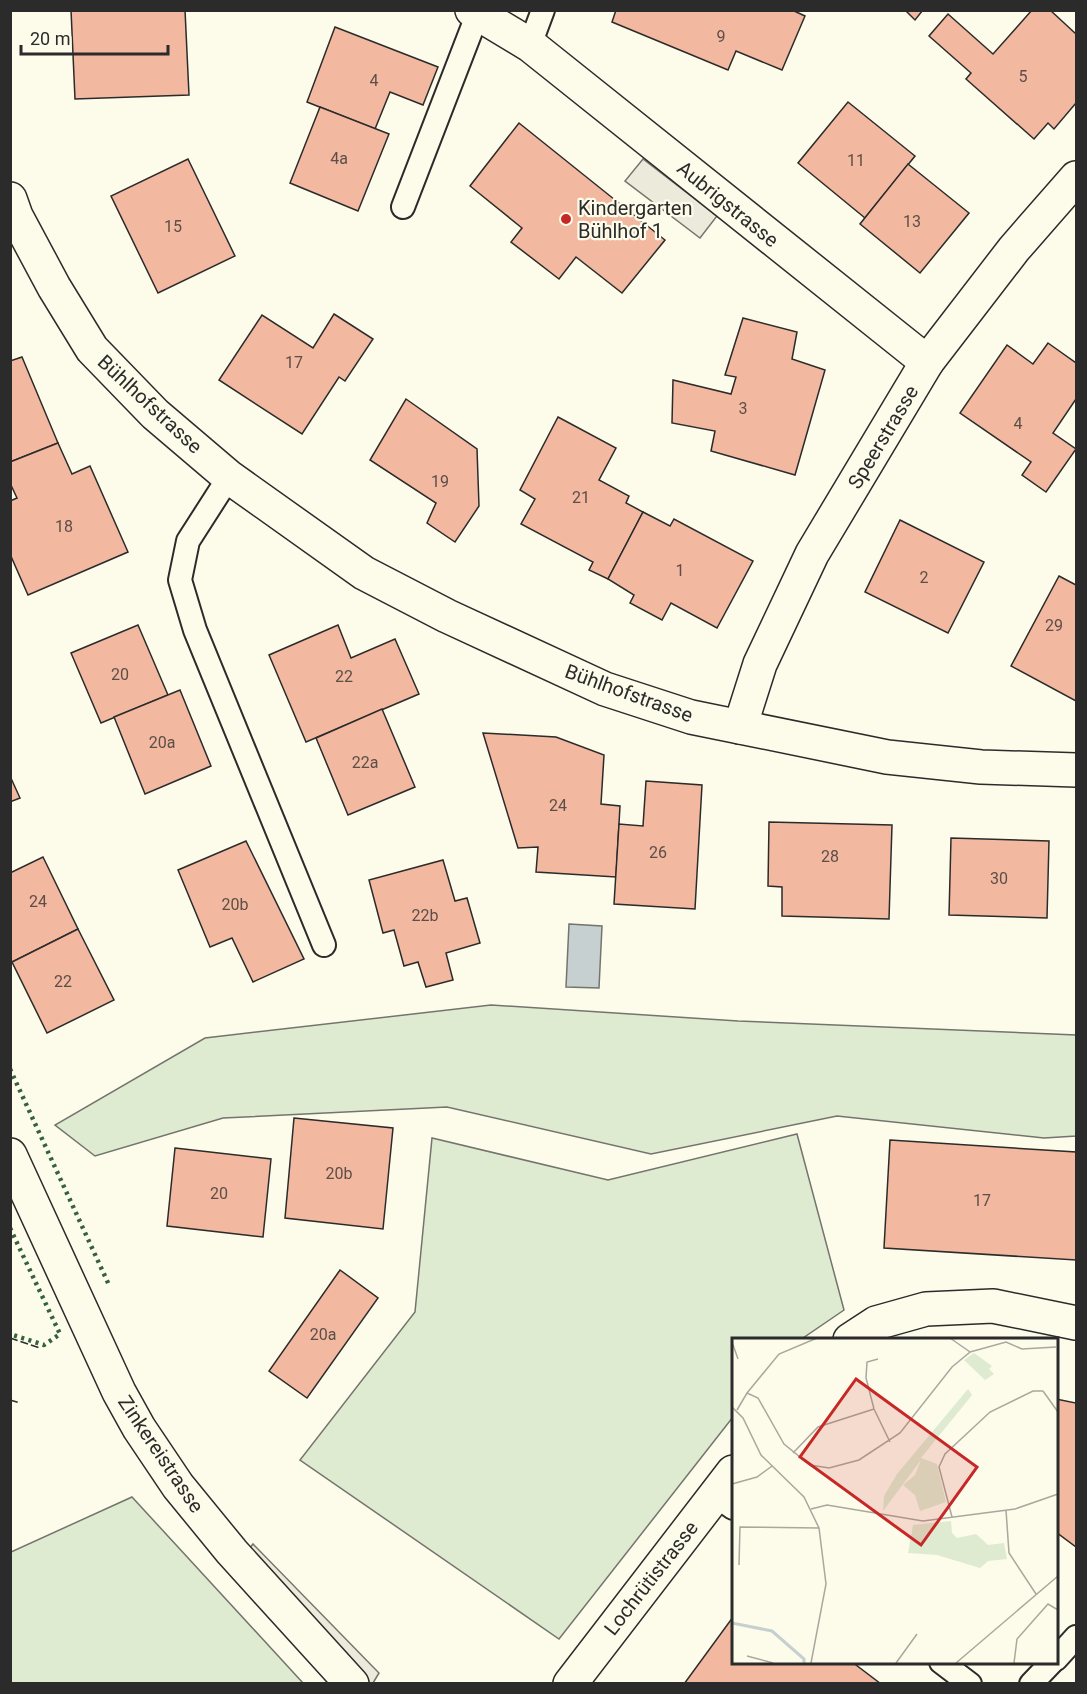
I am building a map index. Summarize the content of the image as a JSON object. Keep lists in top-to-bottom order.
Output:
{
  "streets": {
    "street": [
      "Aubrigstrasse",
      "Bühlhofstrasse",
      "Speerstrasse",
      "Zinkereistrasse",
      "Lochrütistrasse"
    ]
  },
  "crossings": [
    ["Aubrigstrasse", "Speerstrasse"],
    ["Bühlhofstrasse", "Speerstrasse"]
  ],
  "places": ["Kindergarten Bühlhof 1"],
  "house_numbers": [
    "9",
    "5",
    "4",
    "4a",
    "11",
    "13",
    "15",
    "17",
    "3",
    "4",
    "19",
    "21",
    "18",
    "1",
    "2",
    "29",
    "20",
    "22",
    "20a",
    "22a",
    "24",
    "26",
    "28",
    "30",
    "24",
    "20b",
    "22b",
    "22",
    "20b",
    "20",
    "17",
    "20a"
  ],
  "scale_bar": "20 m"
}
